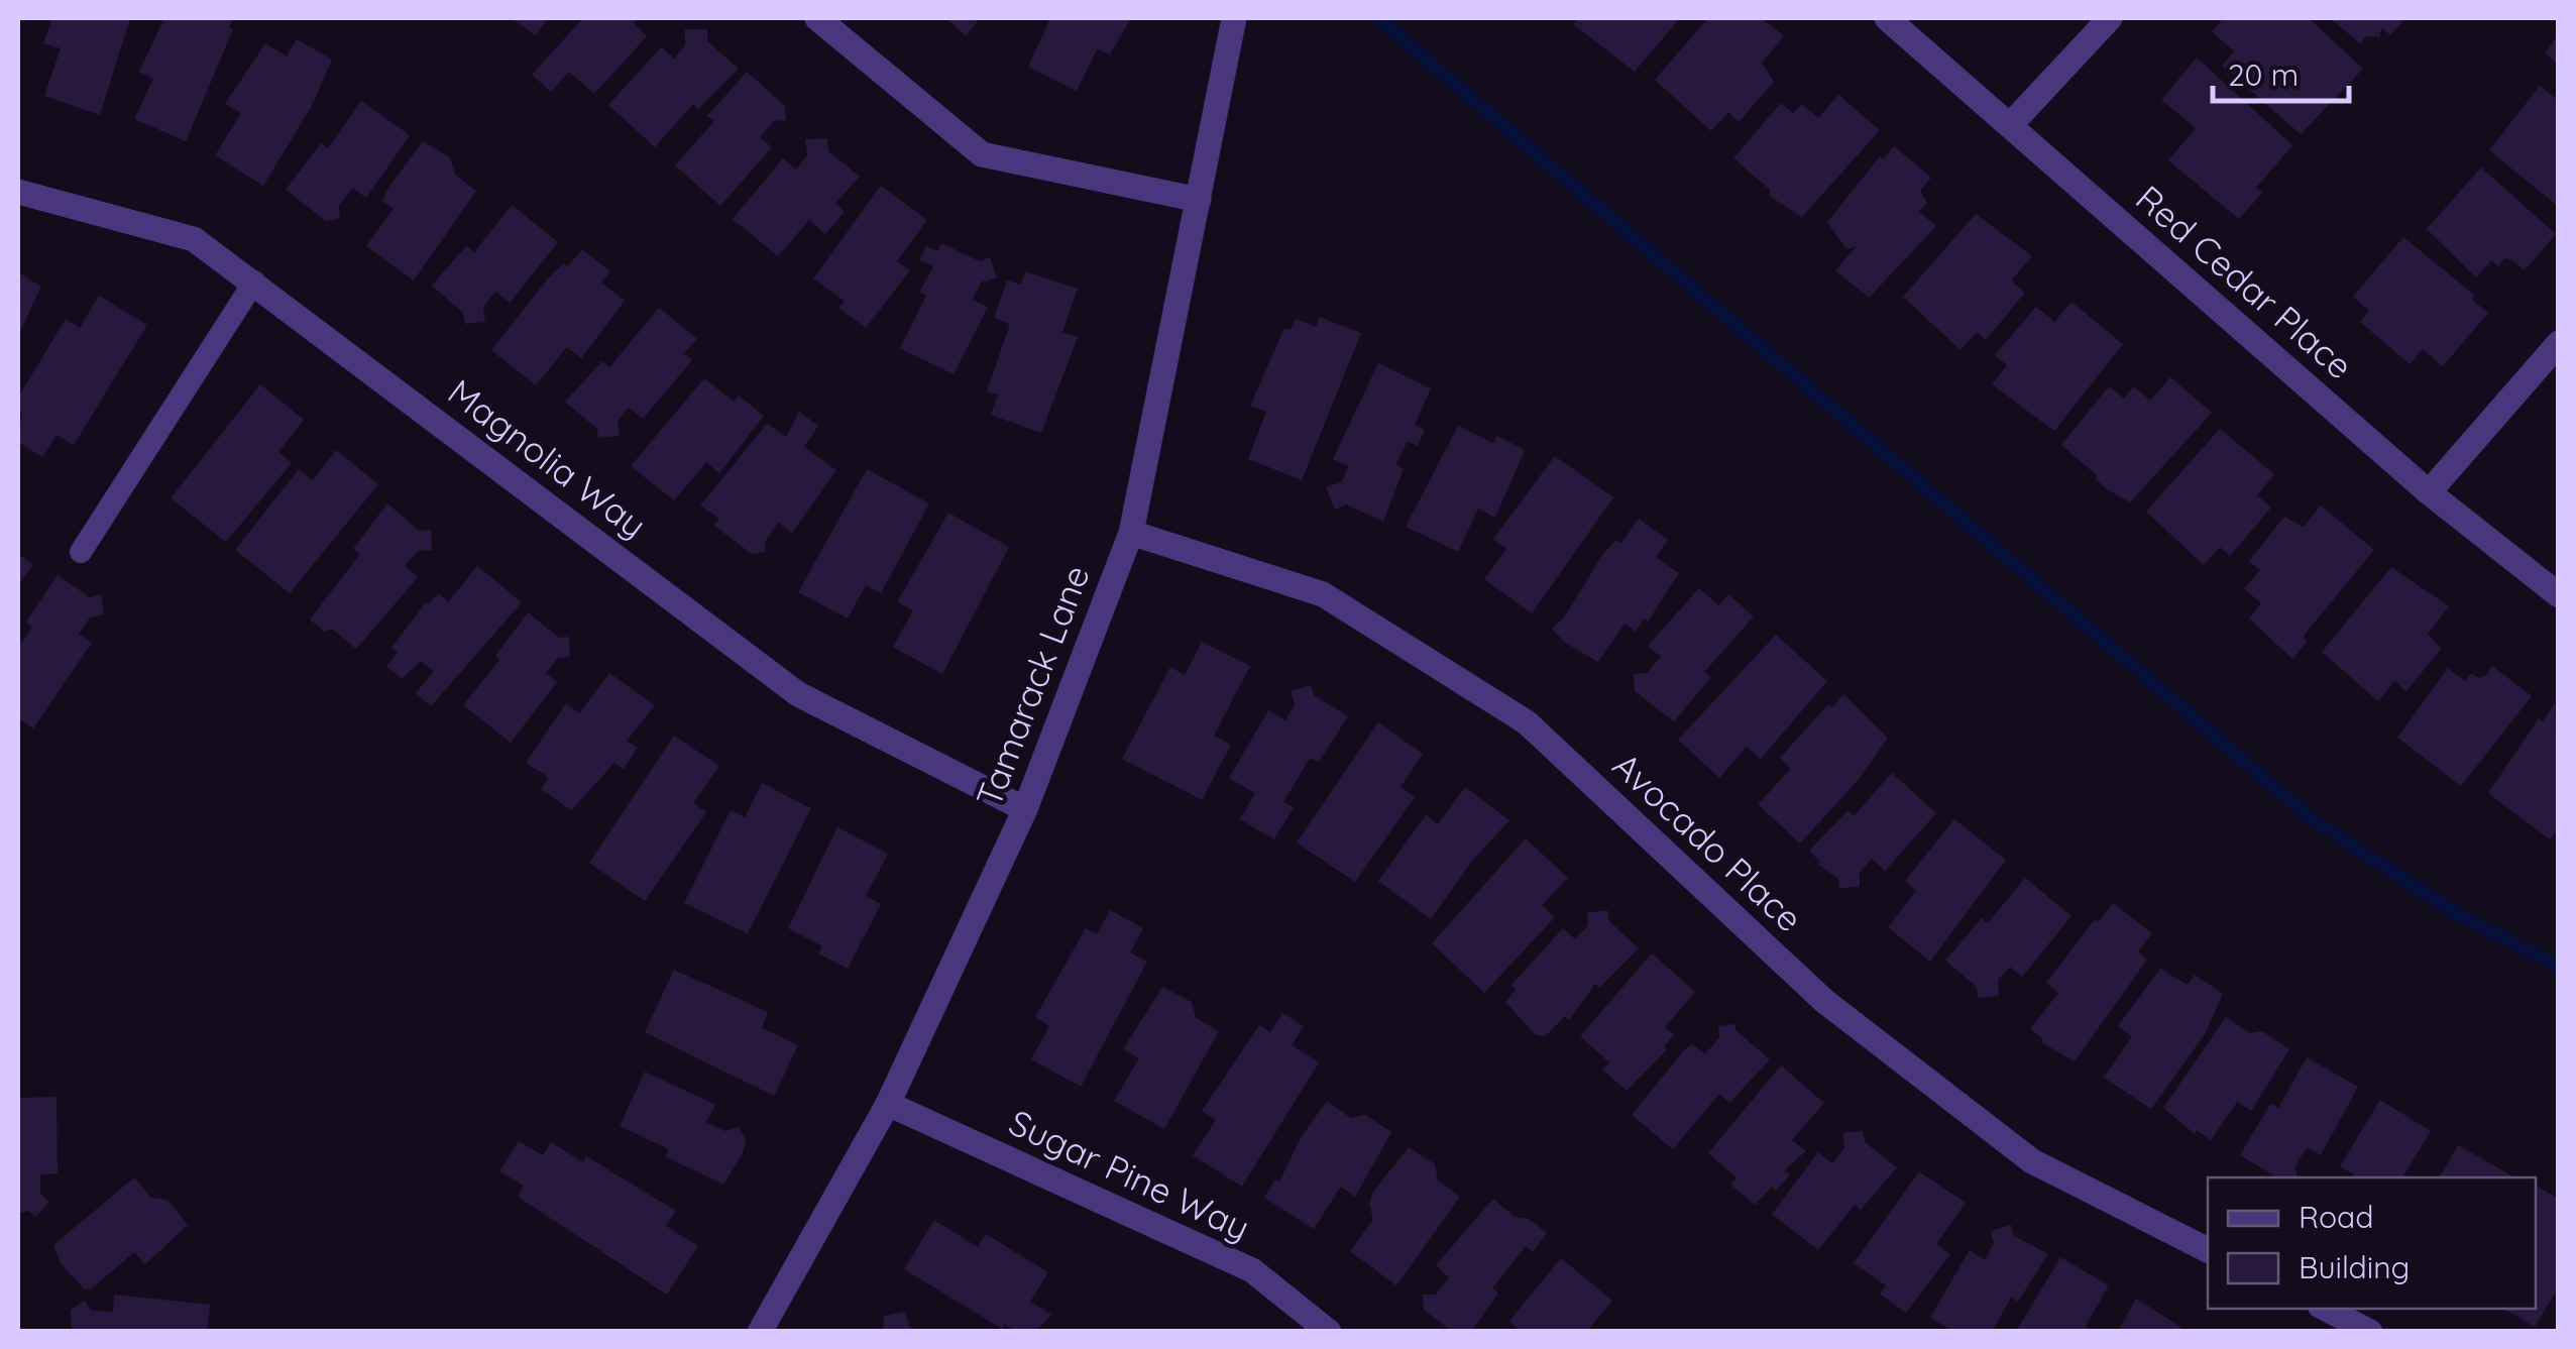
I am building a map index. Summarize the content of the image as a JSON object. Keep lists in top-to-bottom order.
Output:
{
  "streets": {
    "street": [
      "Red Cedar Place",
      "Magnolia Way",
      "Tamarack Lane",
      "Avocado Place",
      "Sugar Pine Way"
    ]
  },
  "crossings": [
    ["Magnolia Way", "Tamarack Lane"],
    ["Tamarack Lane", "Avocado Place"],
    ["Tamarack Lane", "Sugar Pine Way"]
  ],
  "legend": ["Road", "Building"],
  "scale_bar": "20 m"
}
